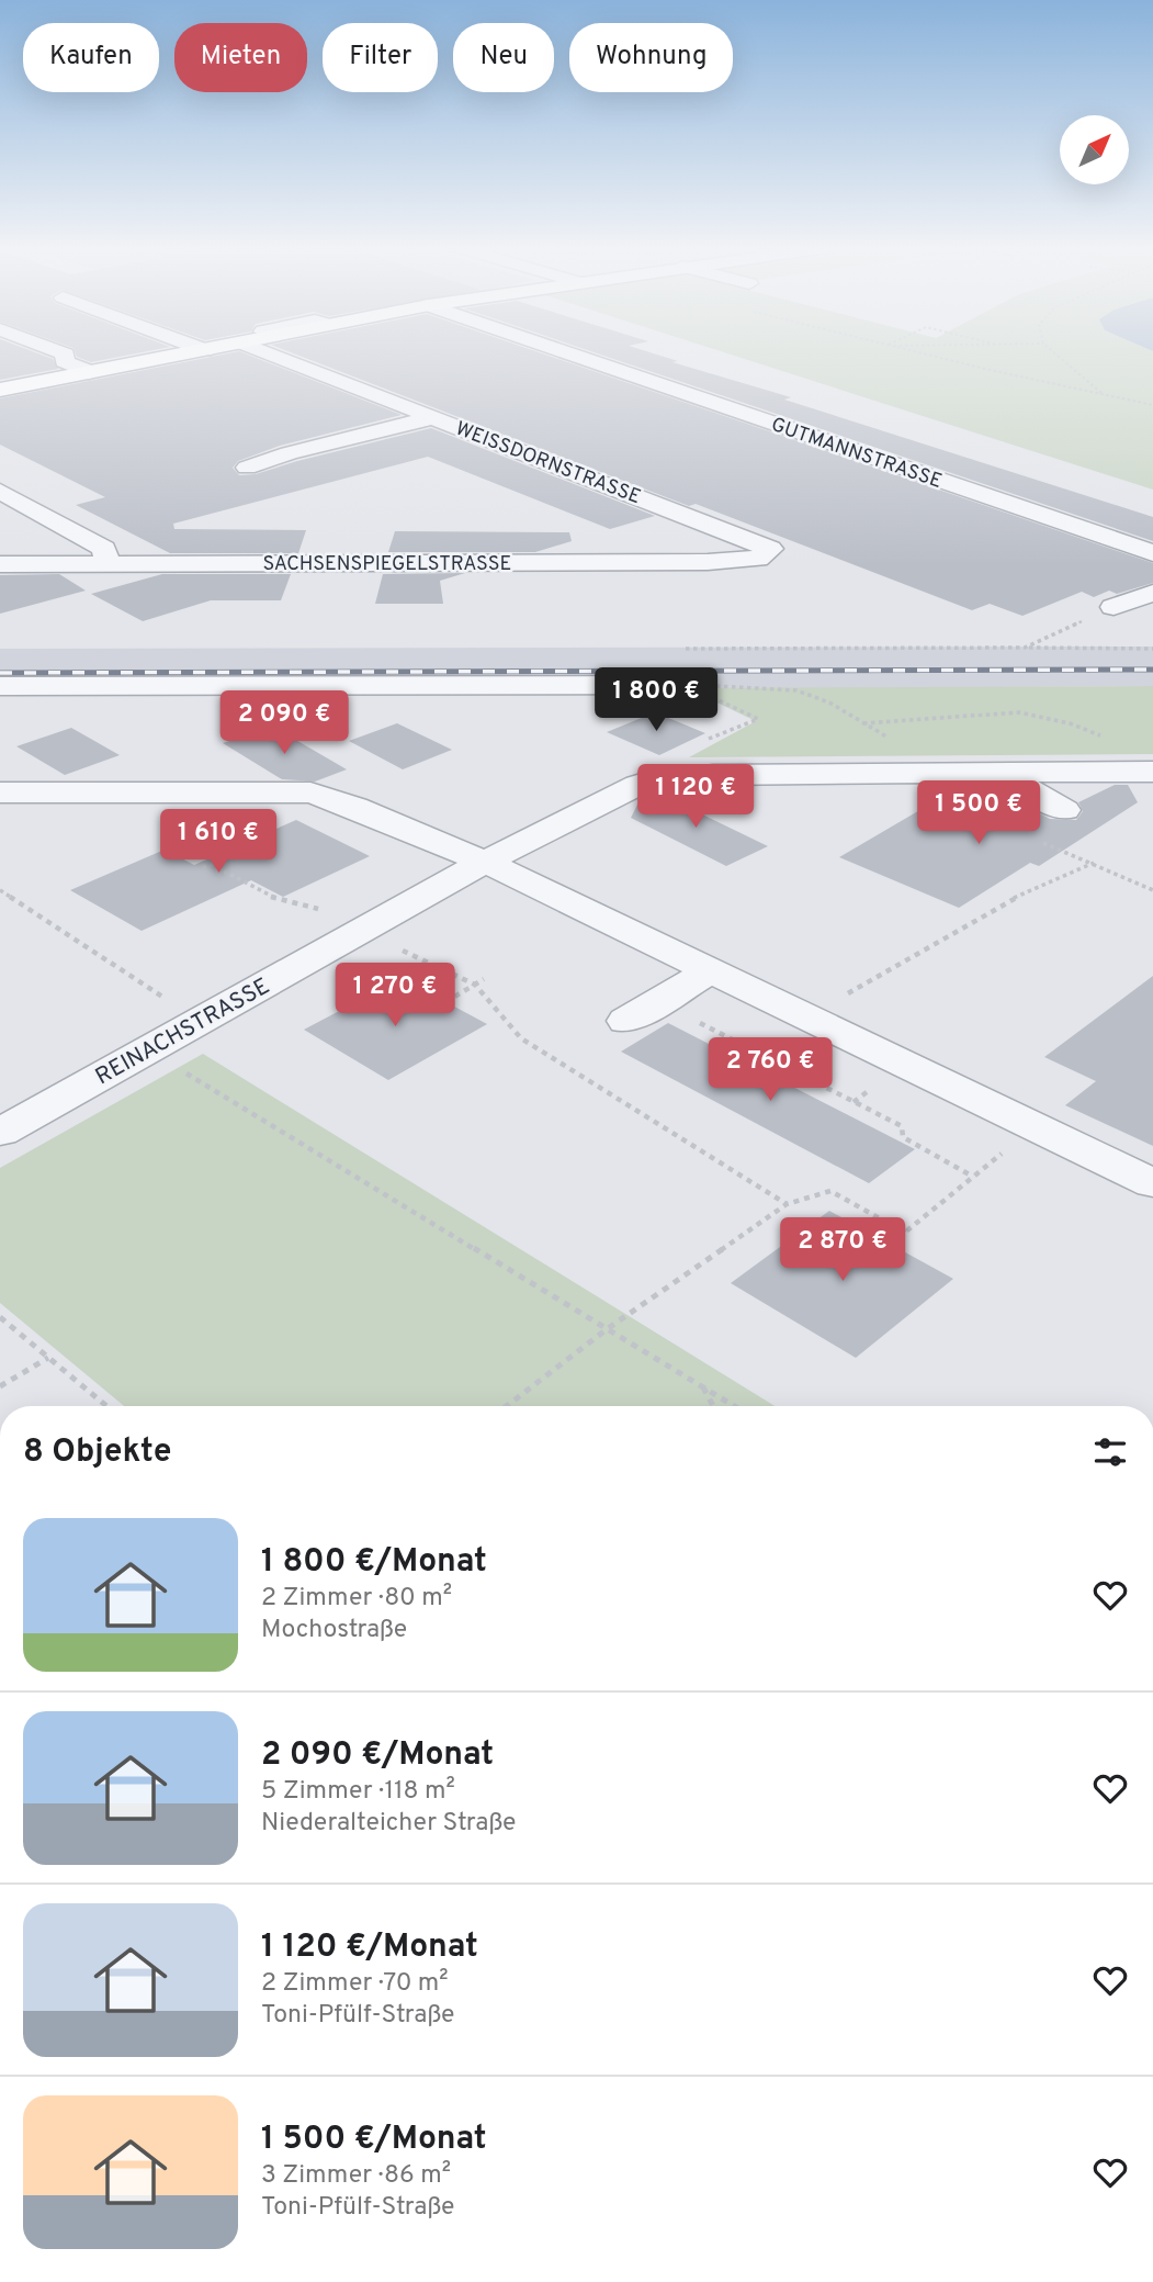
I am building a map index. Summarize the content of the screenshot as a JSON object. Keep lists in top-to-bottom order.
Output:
{
  "streets": {
    "street": [
      "GUTMANNSTRASSE",
      "WEISSDORNSTRASSE",
      "SACHSENSPIEGELSTRASSE",
      "REINACHSTRASSE"
    ]
  },
  "crossings": [
    ["WEISSDORNSTRASSE", "SACHSENSPIEGELSTRASSE"]
  ],
  "north": "top right",
  "page": {
    "chip": [
      "Kaufen",
      "Mieten",
      "Filter",
      "Neu",
      "Wohnung"
    ],
    "price": [
      "1 800 €",
      "2 090 €",
      "1 120 €",
      "1 500 €",
      "1 610 €",
      "1 270 €",
      "2 760 €",
      "2 870 €"
    ],
    "heading": "8 Objekte",
    "list": [
      {
        "name": "1 800 €/Monat",
        "note": "2 Zimmer · 80 m² · Mochostraße"
      },
      {
        "name": "2 090 €/Monat",
        "note": "5 Zimmer · 118 m² · Niederalteicher Straße"
      },
      {
        "name": "1 120 €/Monat",
        "note": "2 Zimmer · 70 m² · Toni-Pfülf-Straße"
      },
      {
        "name": "1 500 €/Monat",
        "note": "3 Zimmer · 86 m² · Toni-Pfülf-Straße"
      }
    ]
  }
}
